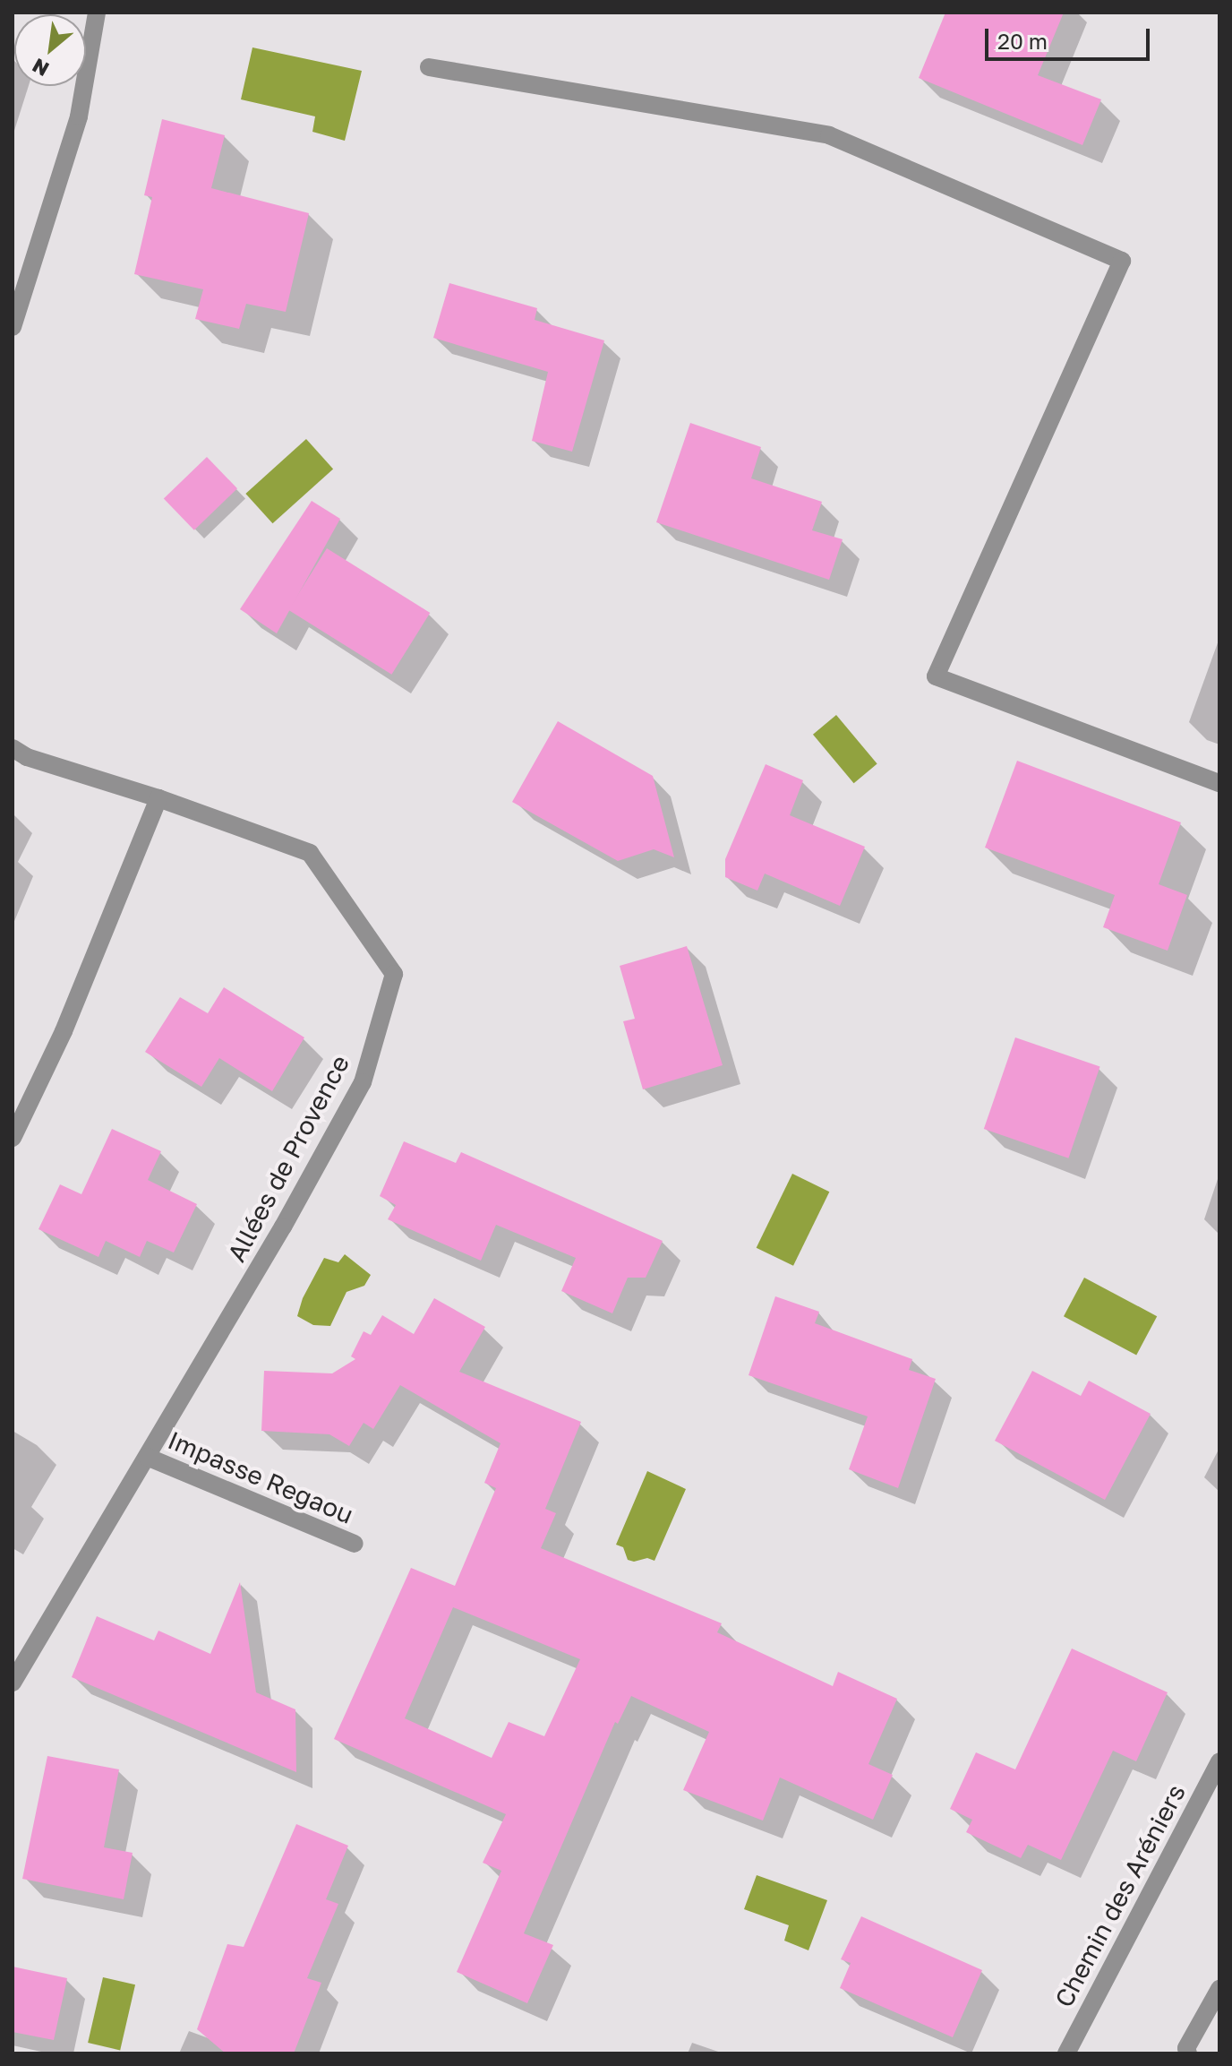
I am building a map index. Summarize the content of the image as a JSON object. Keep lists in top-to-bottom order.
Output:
{
  "streets": {
    "street": ["Allées de Provence", "Impasse Regaou", "Chemin des Aréniers"]
  },
  "crossings": [
    ["Allées de Provence", "Impasse Regaou"]
  ],
  "scale_bar": "20 m",
  "north": "bottom left"
}
